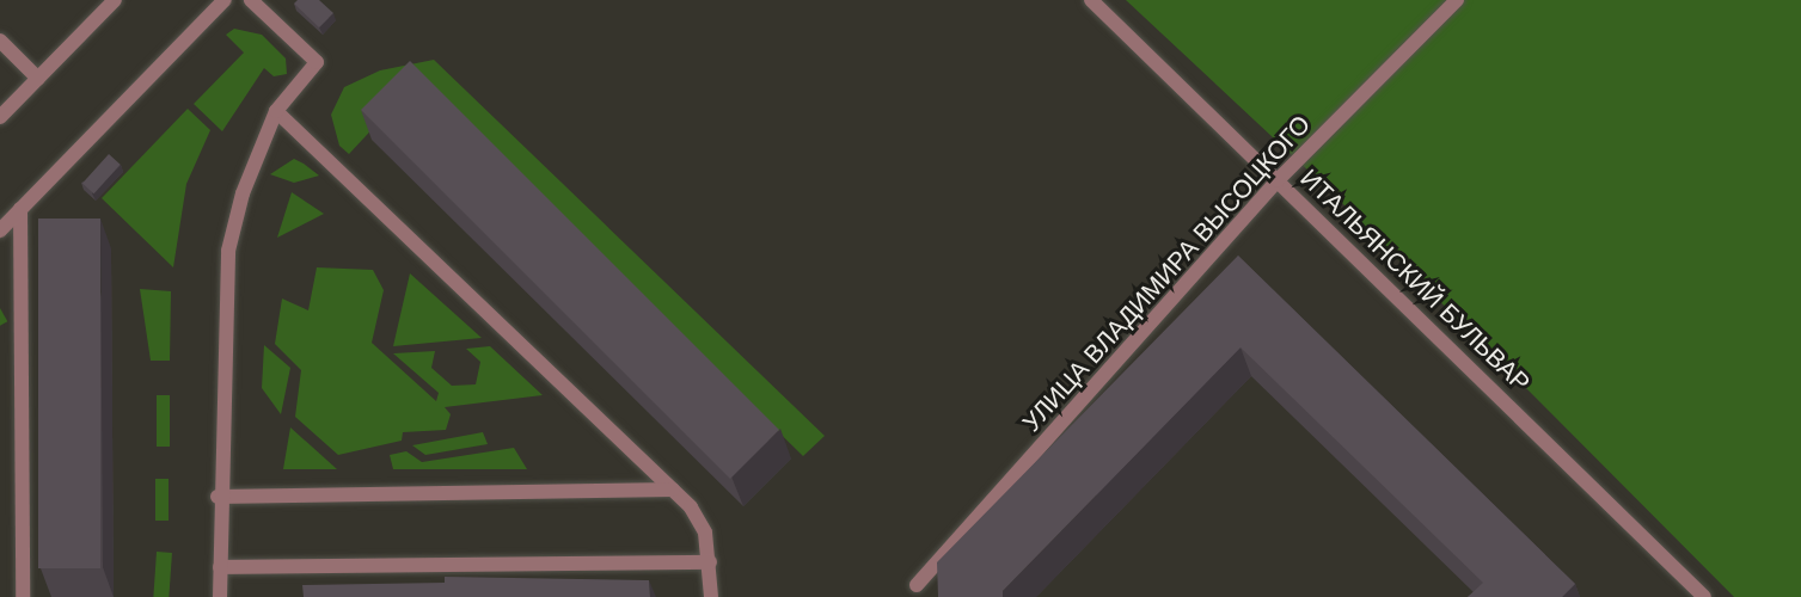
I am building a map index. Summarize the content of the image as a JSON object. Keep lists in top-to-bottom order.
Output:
{
  "streets": {
    "street": ["УЛИЦА ВЛАДИМИРА ВЫСОЦКОГО", "ИТАЛЬЯНСКИЙ БУЛЬВАР"]
  },
  "crossings": [
    ["УЛИЦА ВЛАДИМИРА ВЫСОЦКОГО", "ИТАЛЬЯНСКИЙ БУЛЬВАР"]
  ]
}
